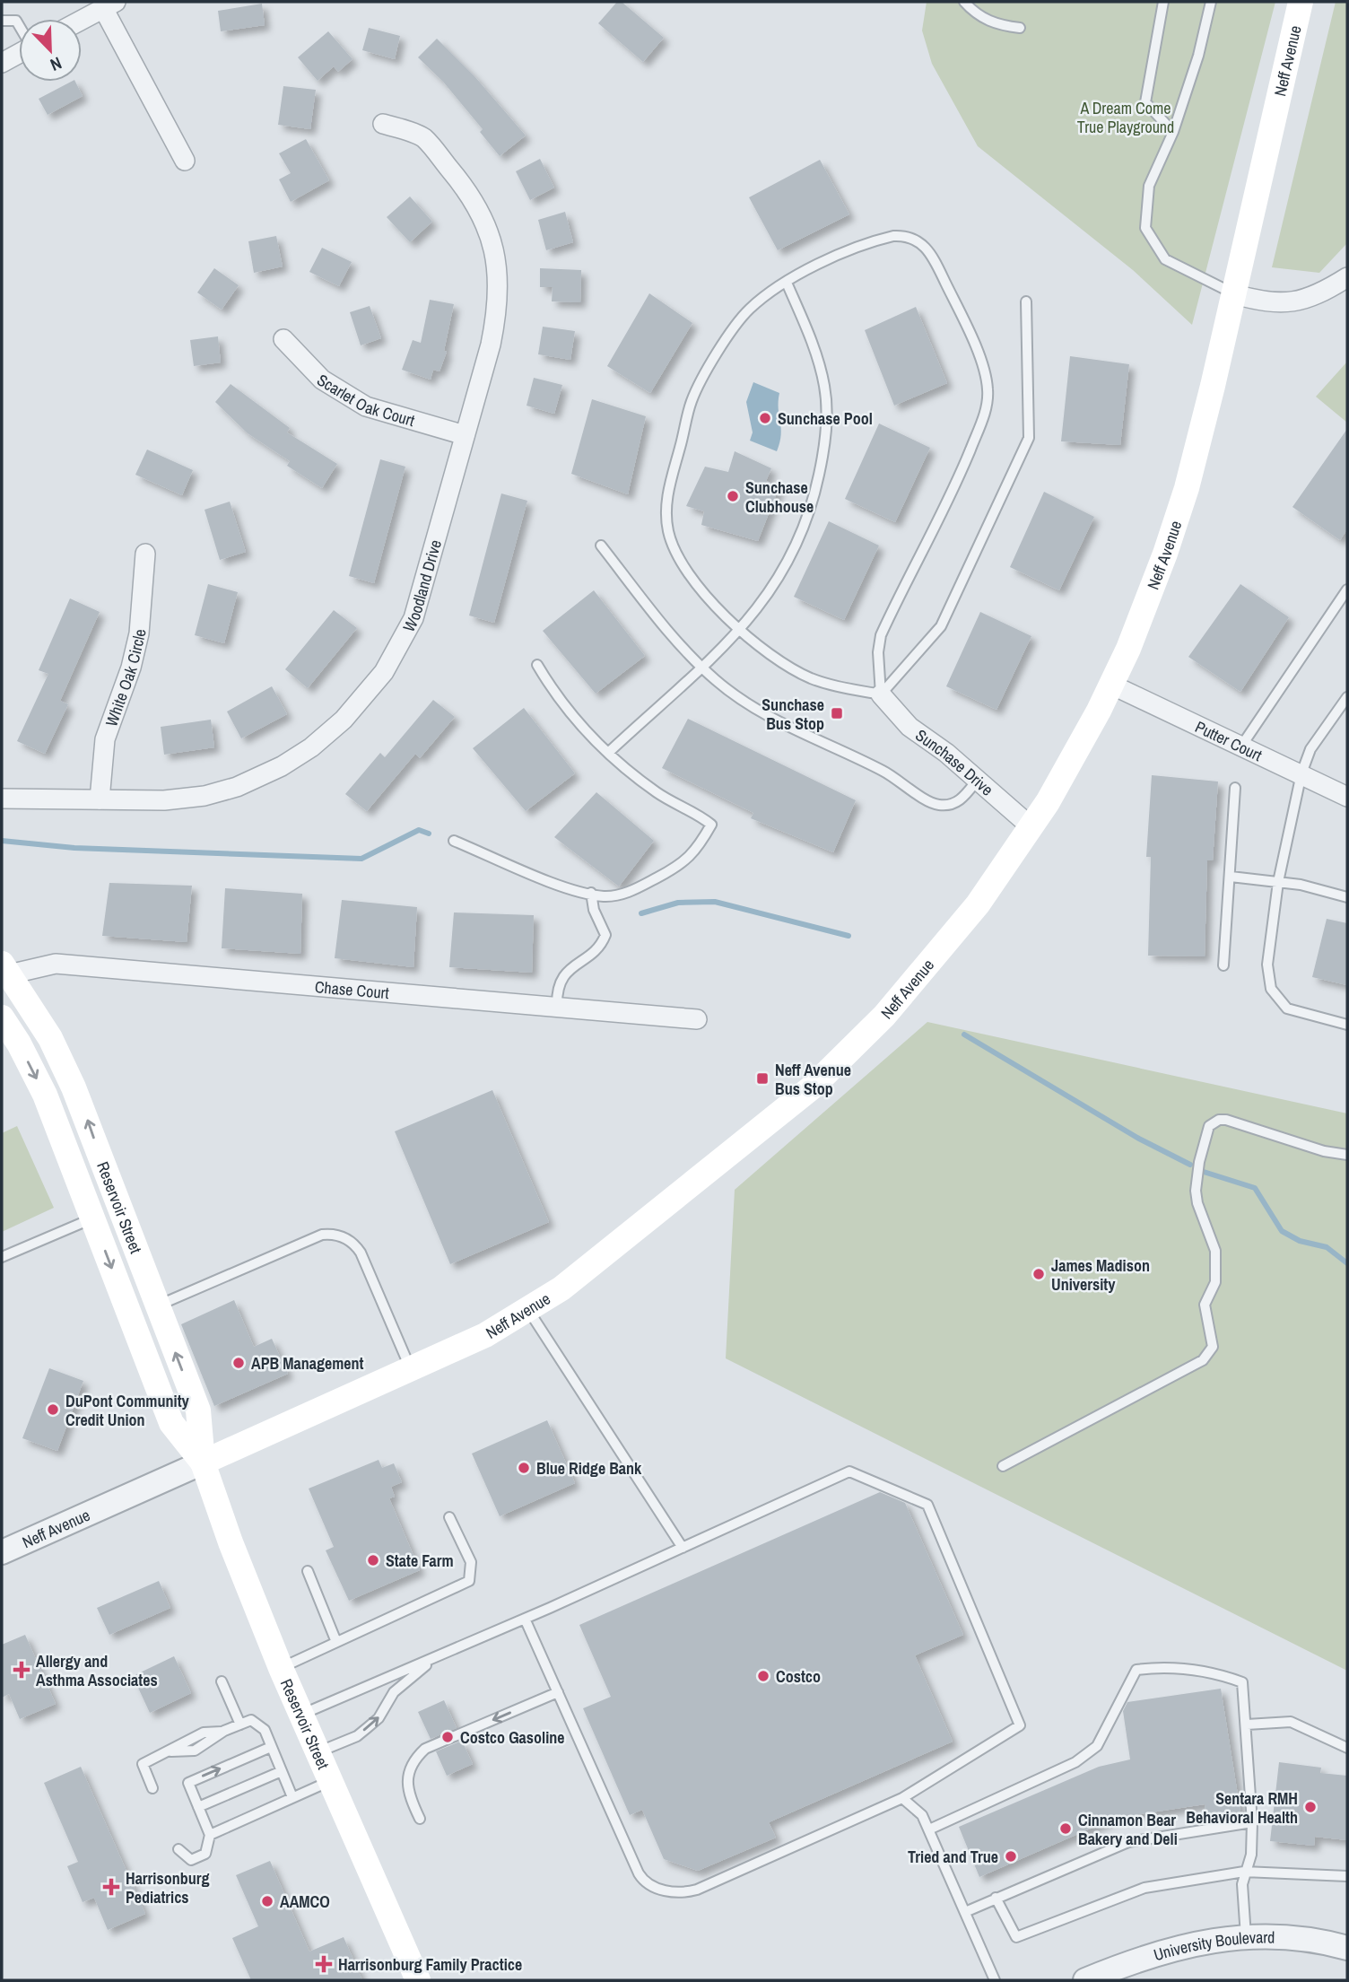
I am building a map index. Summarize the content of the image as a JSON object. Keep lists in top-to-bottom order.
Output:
{
  "streets": {
    "main road": ["Neff Avenue", "Reservoir Street"],
    "street": [
      "Scarlet Oak Court",
      "Woodland Drive",
      "White Oak Circle",
      "Putter Court",
      "Sunchase Drive",
      "Chase Court",
      "University Boulevard"
    ]
  },
  "crossings": [
    ["Neff Avenue", "Putter Court"],
    ["Neff Avenue", "Sunchase Drive"],
    ["Neff Avenue", "Reservoir Street"],
    ["Scarlet Oak Court", "Woodland Drive"],
    ["Woodland Drive", "White Oak Circle"],
    ["Chase Court", "Reservoir Street"]
  ],
  "parks": ["A Dream Come True Playground"],
  "places": {
    "other": [
      "Sunchase Pool",
      "Sunchase Clubhouse",
      "James Madison University",
      "APB Management",
      "DuPont Community Credit Union",
      "Blue Ridge Bank",
      "State Farm",
      "Costco",
      "Costco Gasoline",
      "Sentara RMH Behavioral Health",
      "Cinnamon Bear Bakery and Deli",
      "Tried and True",
      "AAMCO"
    ],
    "transit": ["Sunchase Bus Stop", "Neff Avenue Bus Stop"],
    "health": ["Allergy and Asthma Associates", "Harrisonburg Pediatrics", "Harrisonburg Family Practice"]
  },
  "north": "bottom right"
}
